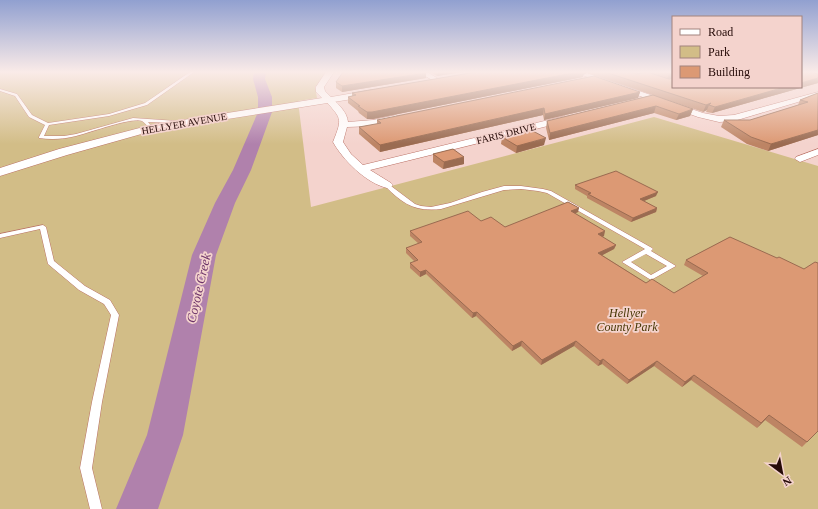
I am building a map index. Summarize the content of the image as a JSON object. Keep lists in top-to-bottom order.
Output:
{
  "streets": {
    "street": ["HELLYER AVENUE", "FARIS DRIVE"]
  },
  "water": ["Coyote Creek"],
  "parks": ["Hellyer County Park"],
  "legend": ["Road", "Park", "Building"],
  "north": "bottom right"
}
